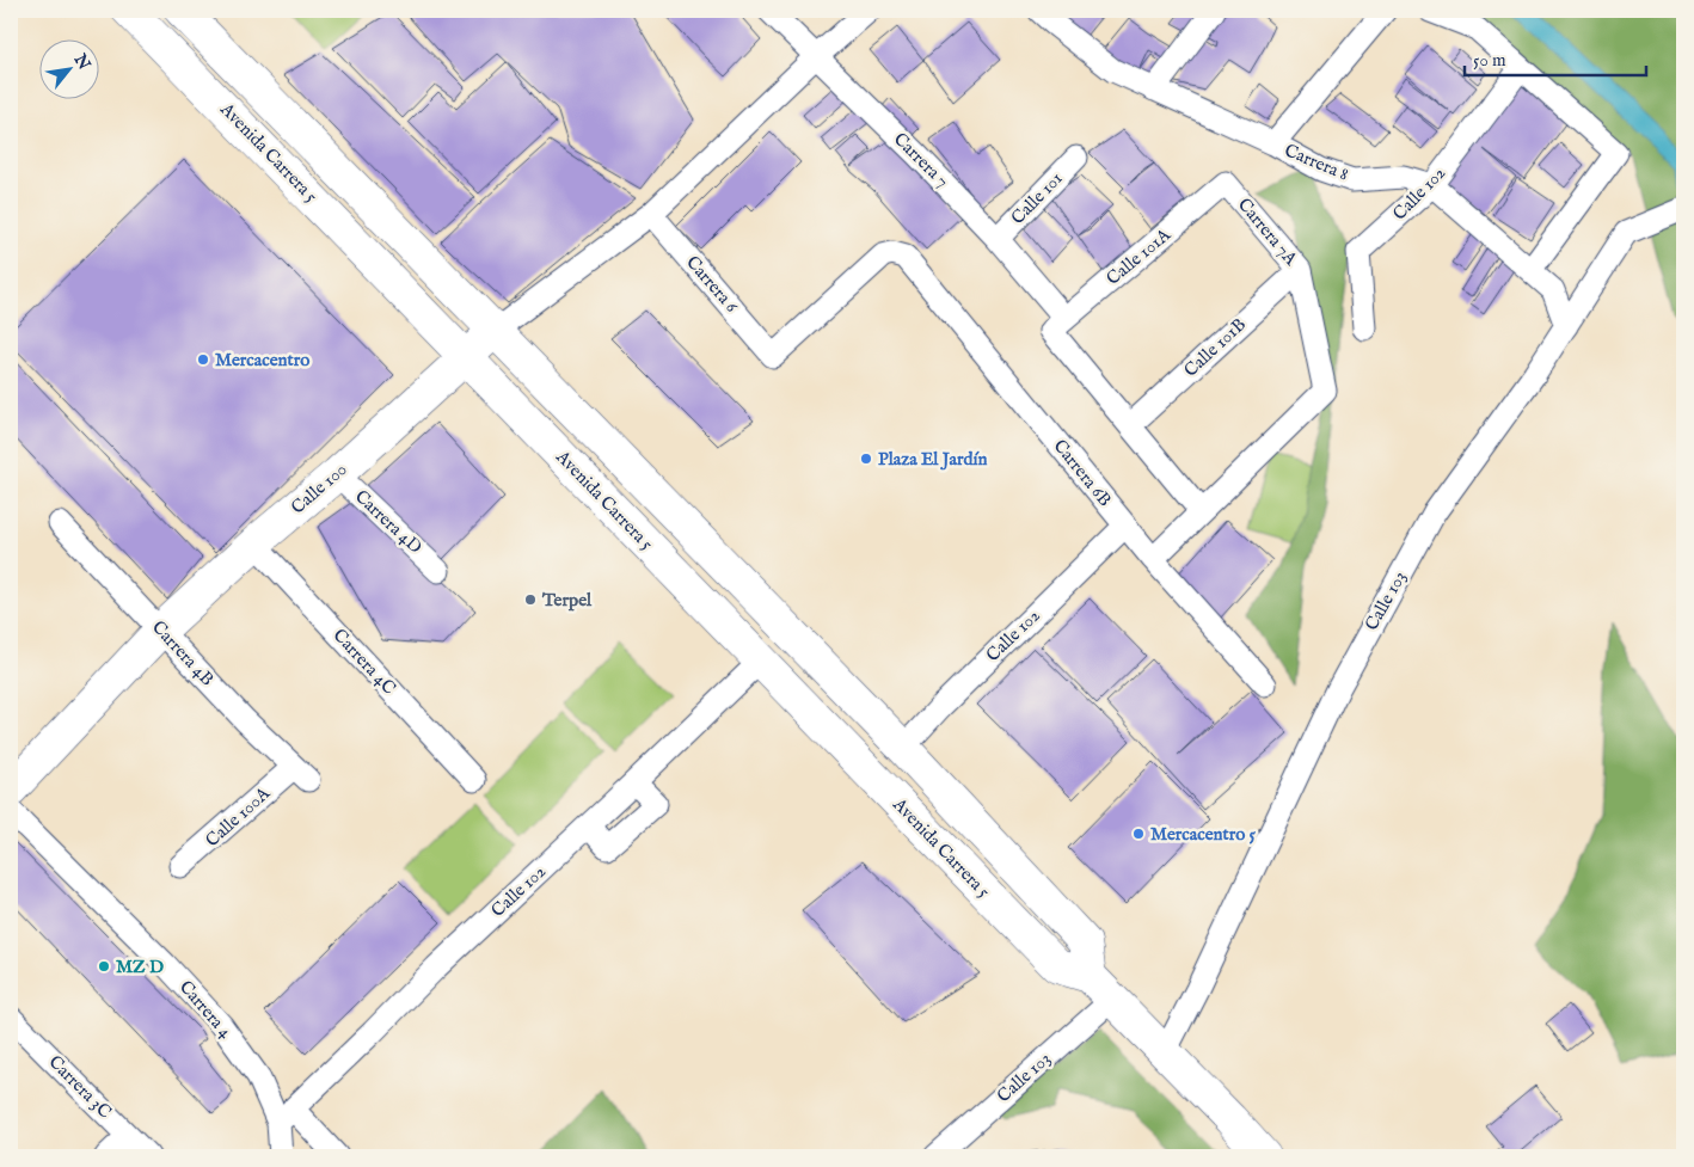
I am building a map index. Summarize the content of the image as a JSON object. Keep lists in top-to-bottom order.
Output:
{
  "streets": {
    "main road": ["Avenida Carrera 5", "Calle 100"],
    "street": [
      "Carrera 7",
      "Carrera 8",
      "Calle 102",
      "Calle 101",
      "Carrera 7A",
      "Calle 101A",
      "Carrera 6",
      "Calle 101B",
      "Carrera 6B",
      "Carrera 4D",
      "Calle 103",
      "Carrera 4B",
      "Carrera 4C",
      "Calle 100A",
      "Carrera 4",
      "Carrera 3C"
    ]
  },
  "crossings": [
    ["Avenida Carrera 5", "Calle 102"],
    ["Avenida Carrera 5", "Calle 100"],
    ["Avenida Carrera 5", "Calle 103"],
    ["Carrera 7", "Calle 101"],
    ["Carrera 7", "Carrera 7A"],
    ["Carrera 7", "Calle 101A"],
    ["Carrera 7", "Calle 101B"],
    ["Carrera 7", "Calle 100"],
    ["Carrera 8", "Calle 102"],
    ["Carrera 8", "Calle 103"],
    ["Calle 102", "Carrera 6B"],
    ["Calle 102", "Carrera 4"],
    ["Carrera 7A", "Calle 101A"],
    ["Carrera 7A", "Calle 101B"],
    ["Carrera 6", "Carrera 6B"],
    ["Carrera 6", "Calle 100"],
    ["Calle 100", "Carrera 4D"],
    ["Calle 100", "Carrera 4B"],
    ["Calle 100", "Carrera 4C"],
    ["Carrera 4B", "Calle 100A"]
  ],
  "places": [
    "Mercacentro",
    "Plaza El Jardín",
    "Terpel",
    "Mercacentro 5",
    "MZ D"
  ],
  "scale_bar": "50 m",
  "north": "top right"
}
